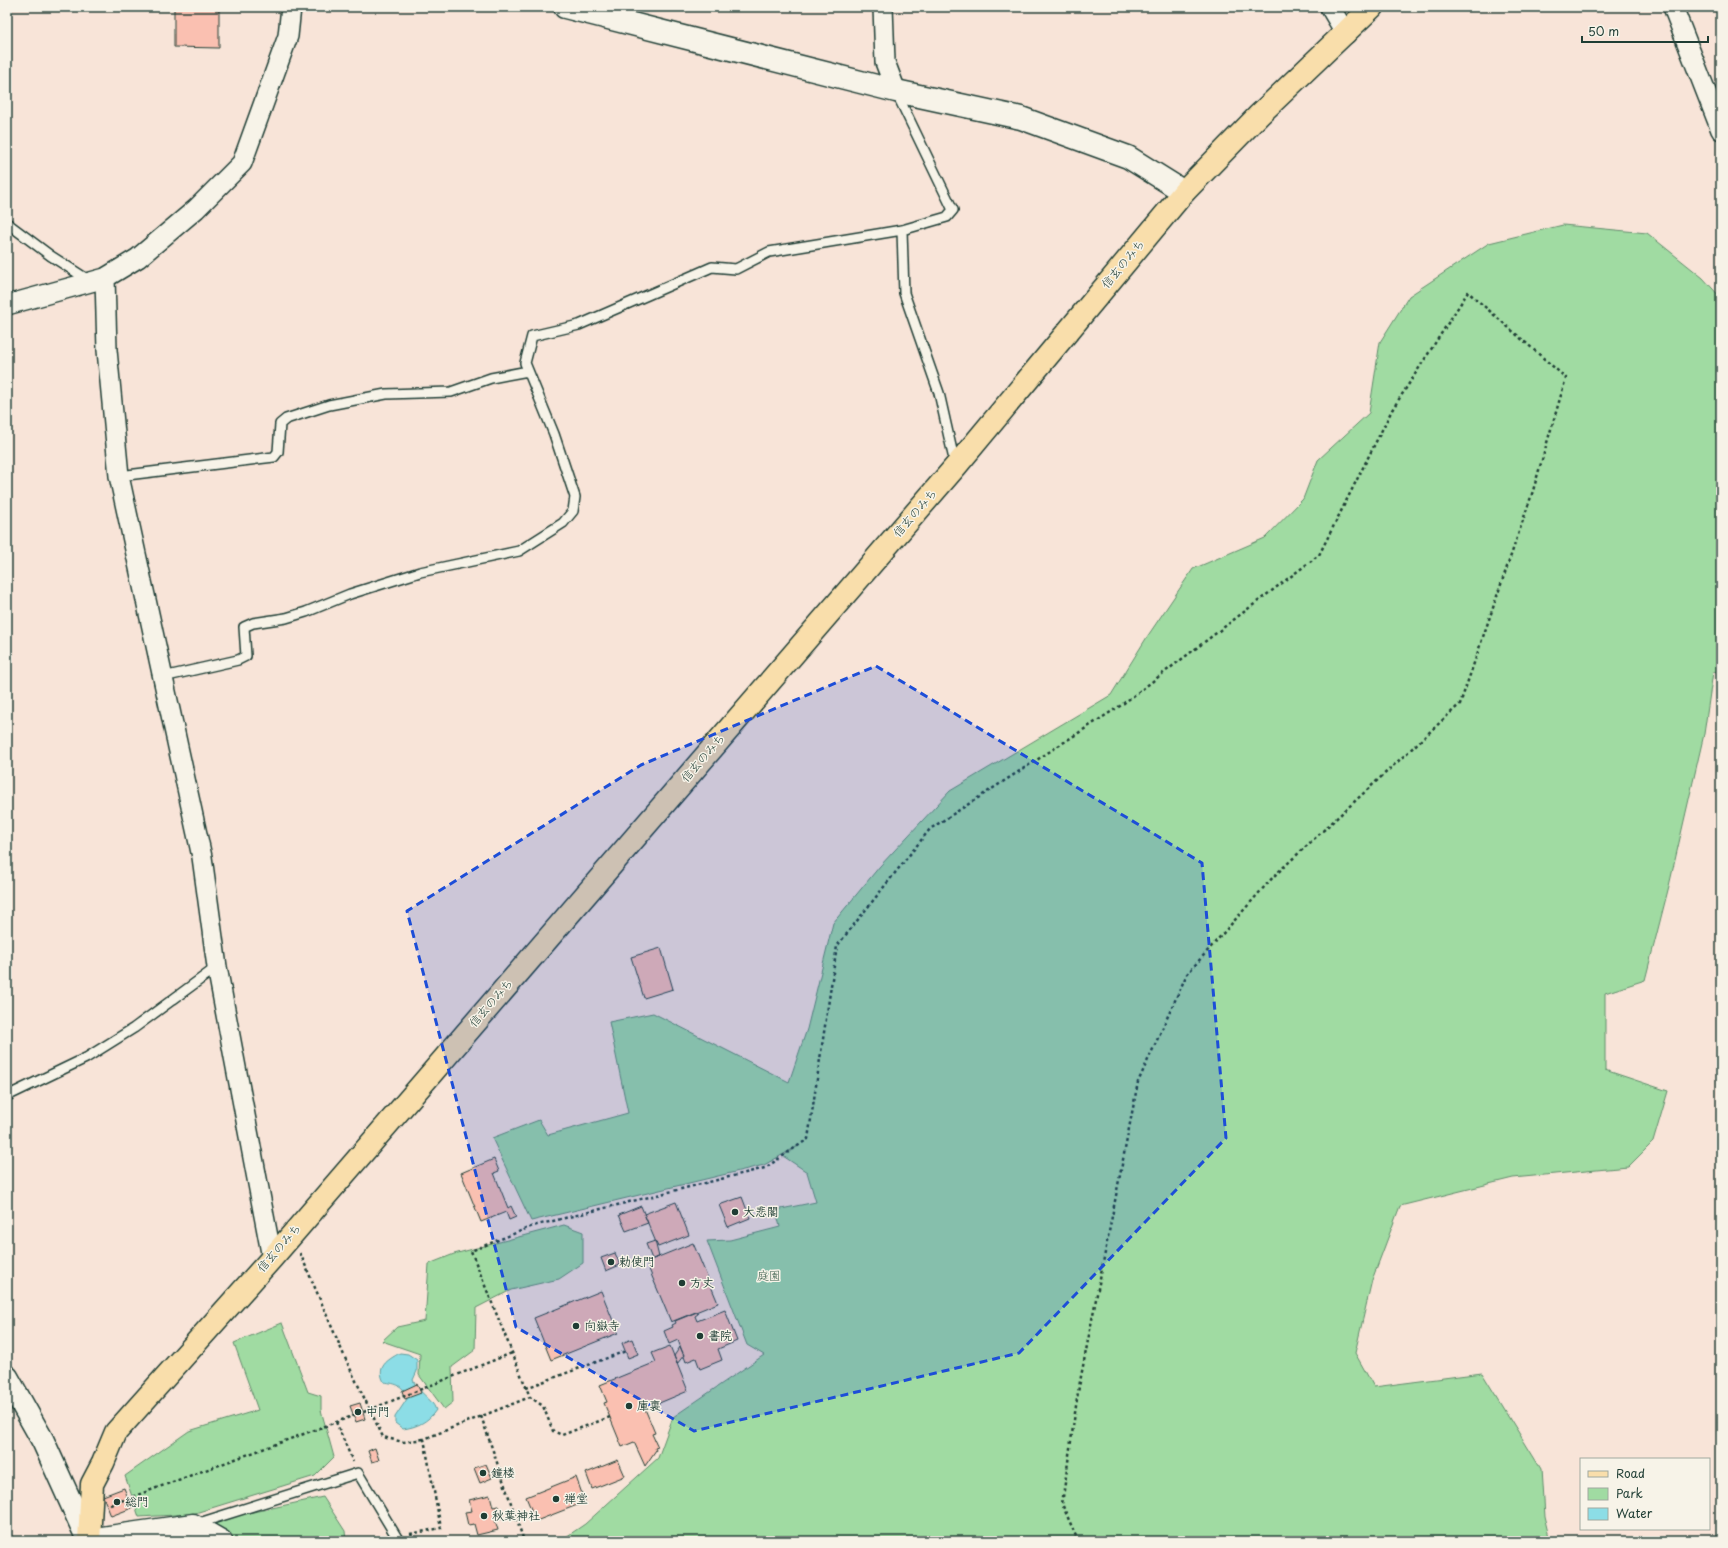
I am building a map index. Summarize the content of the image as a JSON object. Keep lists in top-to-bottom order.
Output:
{
  "streets": {
    "main road": ["信玄のみち"]
  },
  "parks": ["庭園"],
  "places": [
    "大悲閣",
    "勅使門",
    "方丈",
    "向嶽寺",
    "書院",
    "庫裏",
    "中門",
    "鐘楼",
    "禅堂",
    "総門",
    "秋葉神社"
  ],
  "legend": ["Road", "Park", "Water"],
  "scale_bar": "50 m"
}
